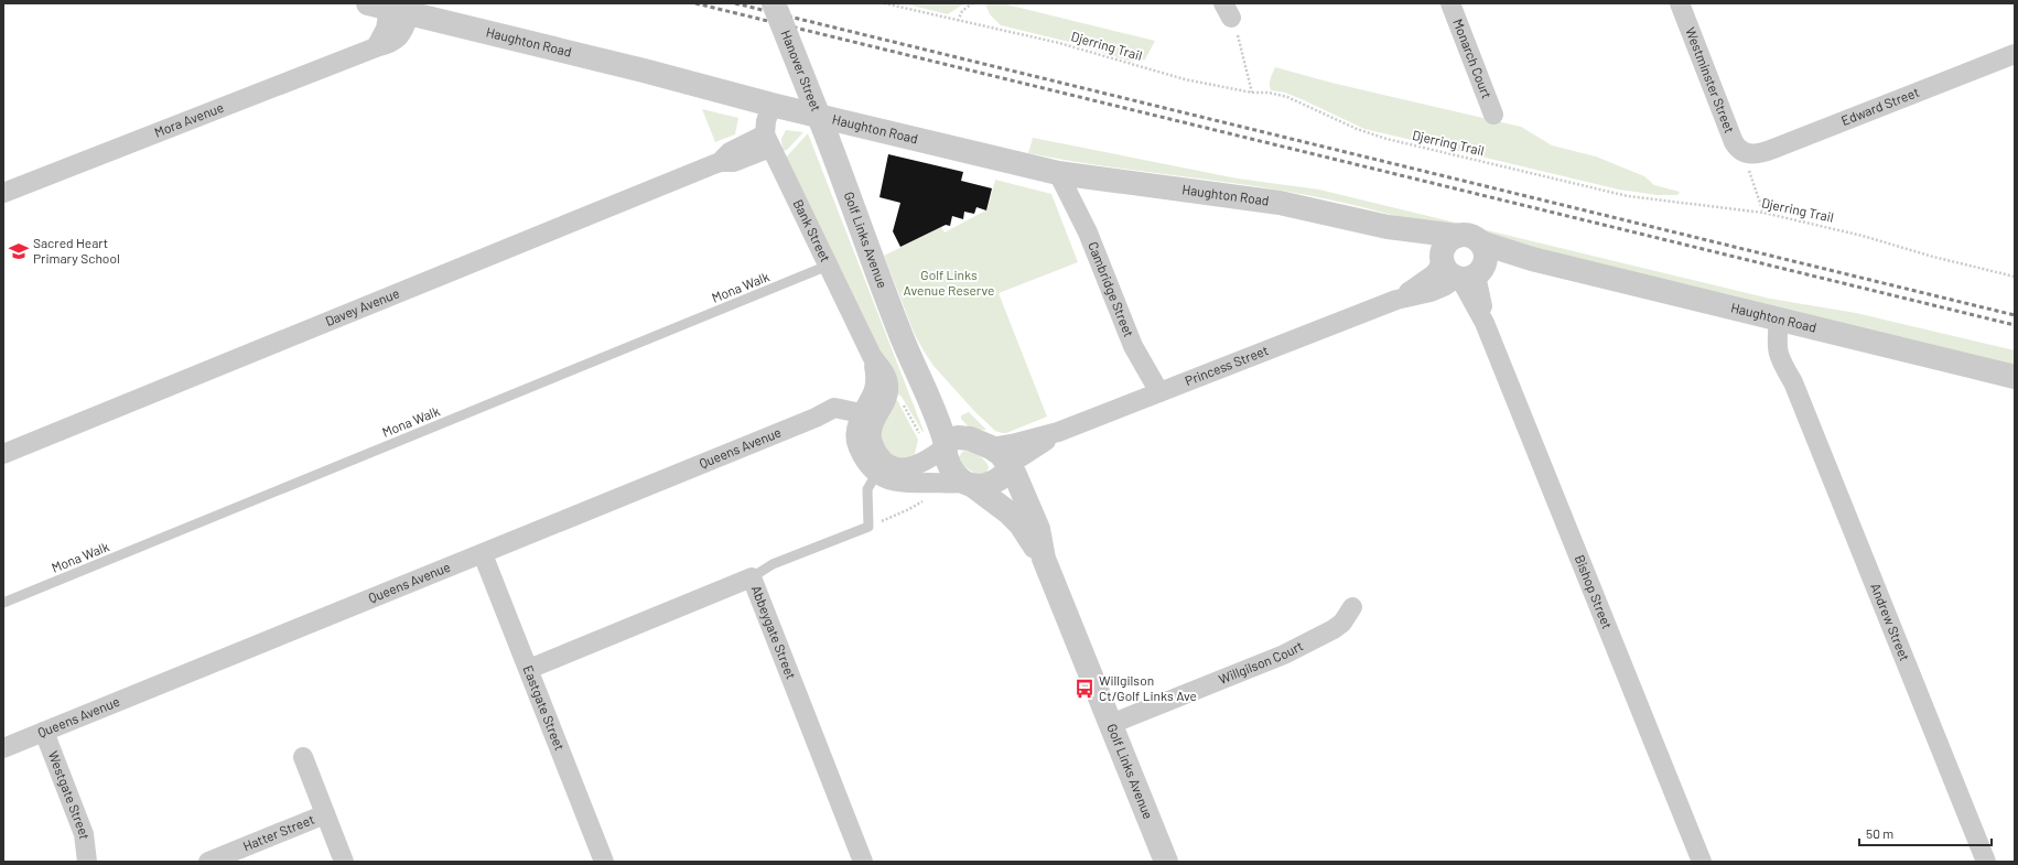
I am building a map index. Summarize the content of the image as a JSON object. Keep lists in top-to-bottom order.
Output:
{
  "streets": {
    "street": [
      "Haughton Road",
      "Monarch Court",
      "Hanover Street",
      "Westminster Street",
      "Edward Street",
      "Mora Avenue",
      "Bank Street",
      "Golf Links Avenue",
      "Cambridge Street",
      "Davey Avenue",
      "Princess Street",
      "Queens Avenue",
      "Bishop Street",
      "Andrew Street",
      "Abbeygate Street",
      "Willgilson Court",
      "Eastgate Street",
      "Westgate Street",
      "Hatter Street"
    ],
    "lane": ["Mona Walk"],
    "path": ["Djerring Trail"]
  },
  "crossings": [
    ["Haughton Road", "Mora Avenue"],
    ["Haughton Road", "Cambridge Street"],
    ["Haughton Road", "Princess Street"],
    ["Haughton Road", "Bishop Street"],
    ["Haughton Road", "Andrew Street"],
    ["Hanover Street", "Golf Links Avenue"],
    ["Westminster Street", "Edward Street"],
    ["Bank Street", "Mona Walk"],
    ["Bank Street", "Davey Avenue"],
    ["Bank Street", "Queens Avenue"],
    ["Golf Links Avenue", "Princess Street"],
    ["Golf Links Avenue", "Willgilson Court"],
    ["Cambridge Street", "Princess Street"],
    ["Princess Street", "Bishop Street"],
    ["Queens Avenue", "Eastgate Street"],
    ["Queens Avenue", "Westgate Street"],
    ["Abbeygate Street", "Eastgate Street"]
  ],
  "parks": ["Golf Links Avenue Reserve"],
  "places": {
    "school or university": ["Sacred Heart Primary School"],
    "bus stop": ["Willgilson Ct/Golf Links Ave"]
  },
  "scale_bar": "50 m"
}
